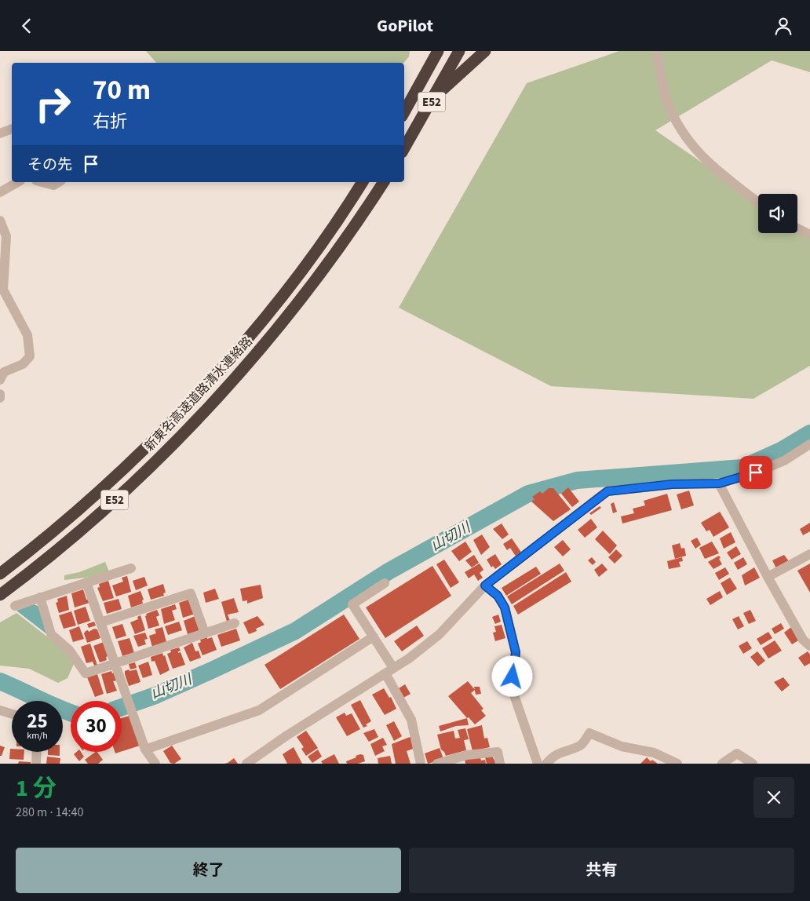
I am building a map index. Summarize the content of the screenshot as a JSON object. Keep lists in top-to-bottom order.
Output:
{
  "streets": {
    "highway": ["E52", "新東名高速道路清水連絡路"]
  },
  "water": ["山切川"],
  "page": {
    "header": "GoPilot",
    "turn": ["70 m", "右折"],
    "then": "その先",
    "speed": "25 km/h",
    "limit": "30",
    "heading": ["1 分", "280 m · 14:40"],
    "buttons": ["終了", "共有"]
  }
}
